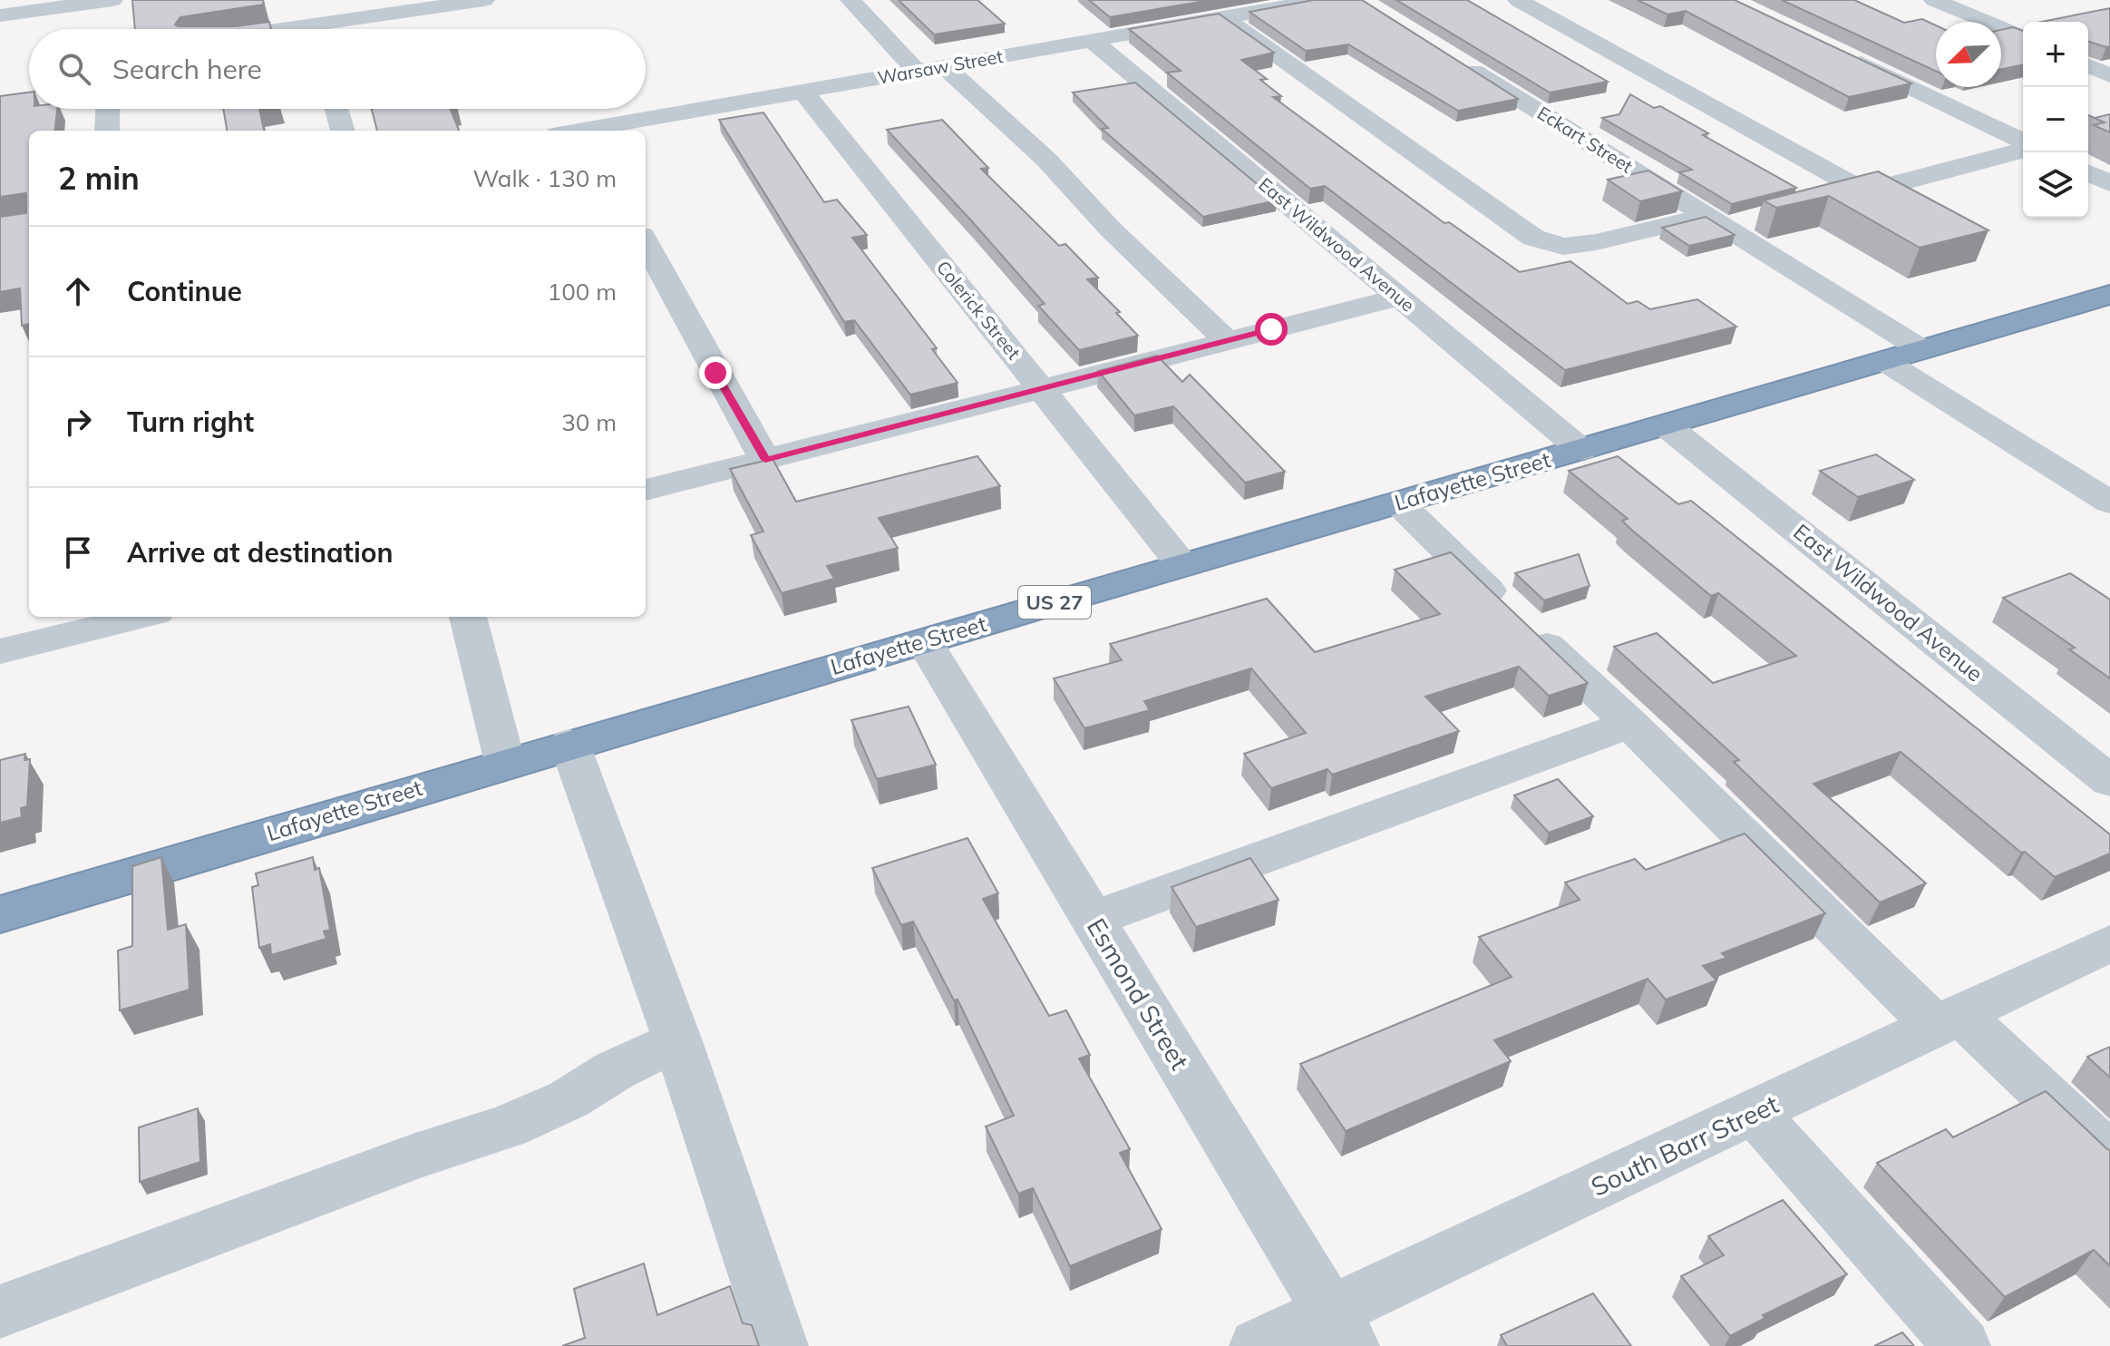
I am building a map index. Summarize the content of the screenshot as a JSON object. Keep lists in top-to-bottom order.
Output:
{
  "streets": {
    "highway": ["Lafayette Street", "US 27"],
    "street": [
      "Warsaw Street",
      "Eckart Street",
      "East Wildwood Avenue",
      "Colerick Street",
      "Esmond Street",
      "South Barr Street"
    ]
  },
  "crossings": [
    ["Warsaw Street", "East Wildwood Avenue"],
    ["Warsaw Street", "Colerick Street"],
    ["Eckart Street", "Lafayette Street"],
    ["East Wildwood Avenue", "Lafayette Street"],
    ["Colerick Street", "Lafayette Street"],
    ["Lafayette Street", "Esmond Street"],
    ["Esmond Street", "South Barr Street"]
  ],
  "north": "bottom left",
  "page": {
    "map_buttons": ["+", "−"],
    "search": "Search here",
    "heading": ["2 min", "Walk · 130 m"],
    "list": [
      ["Continue", "100 m"],
      ["Turn right", "30 m"],
      "Arrive at destination"
    ]
  }
}
